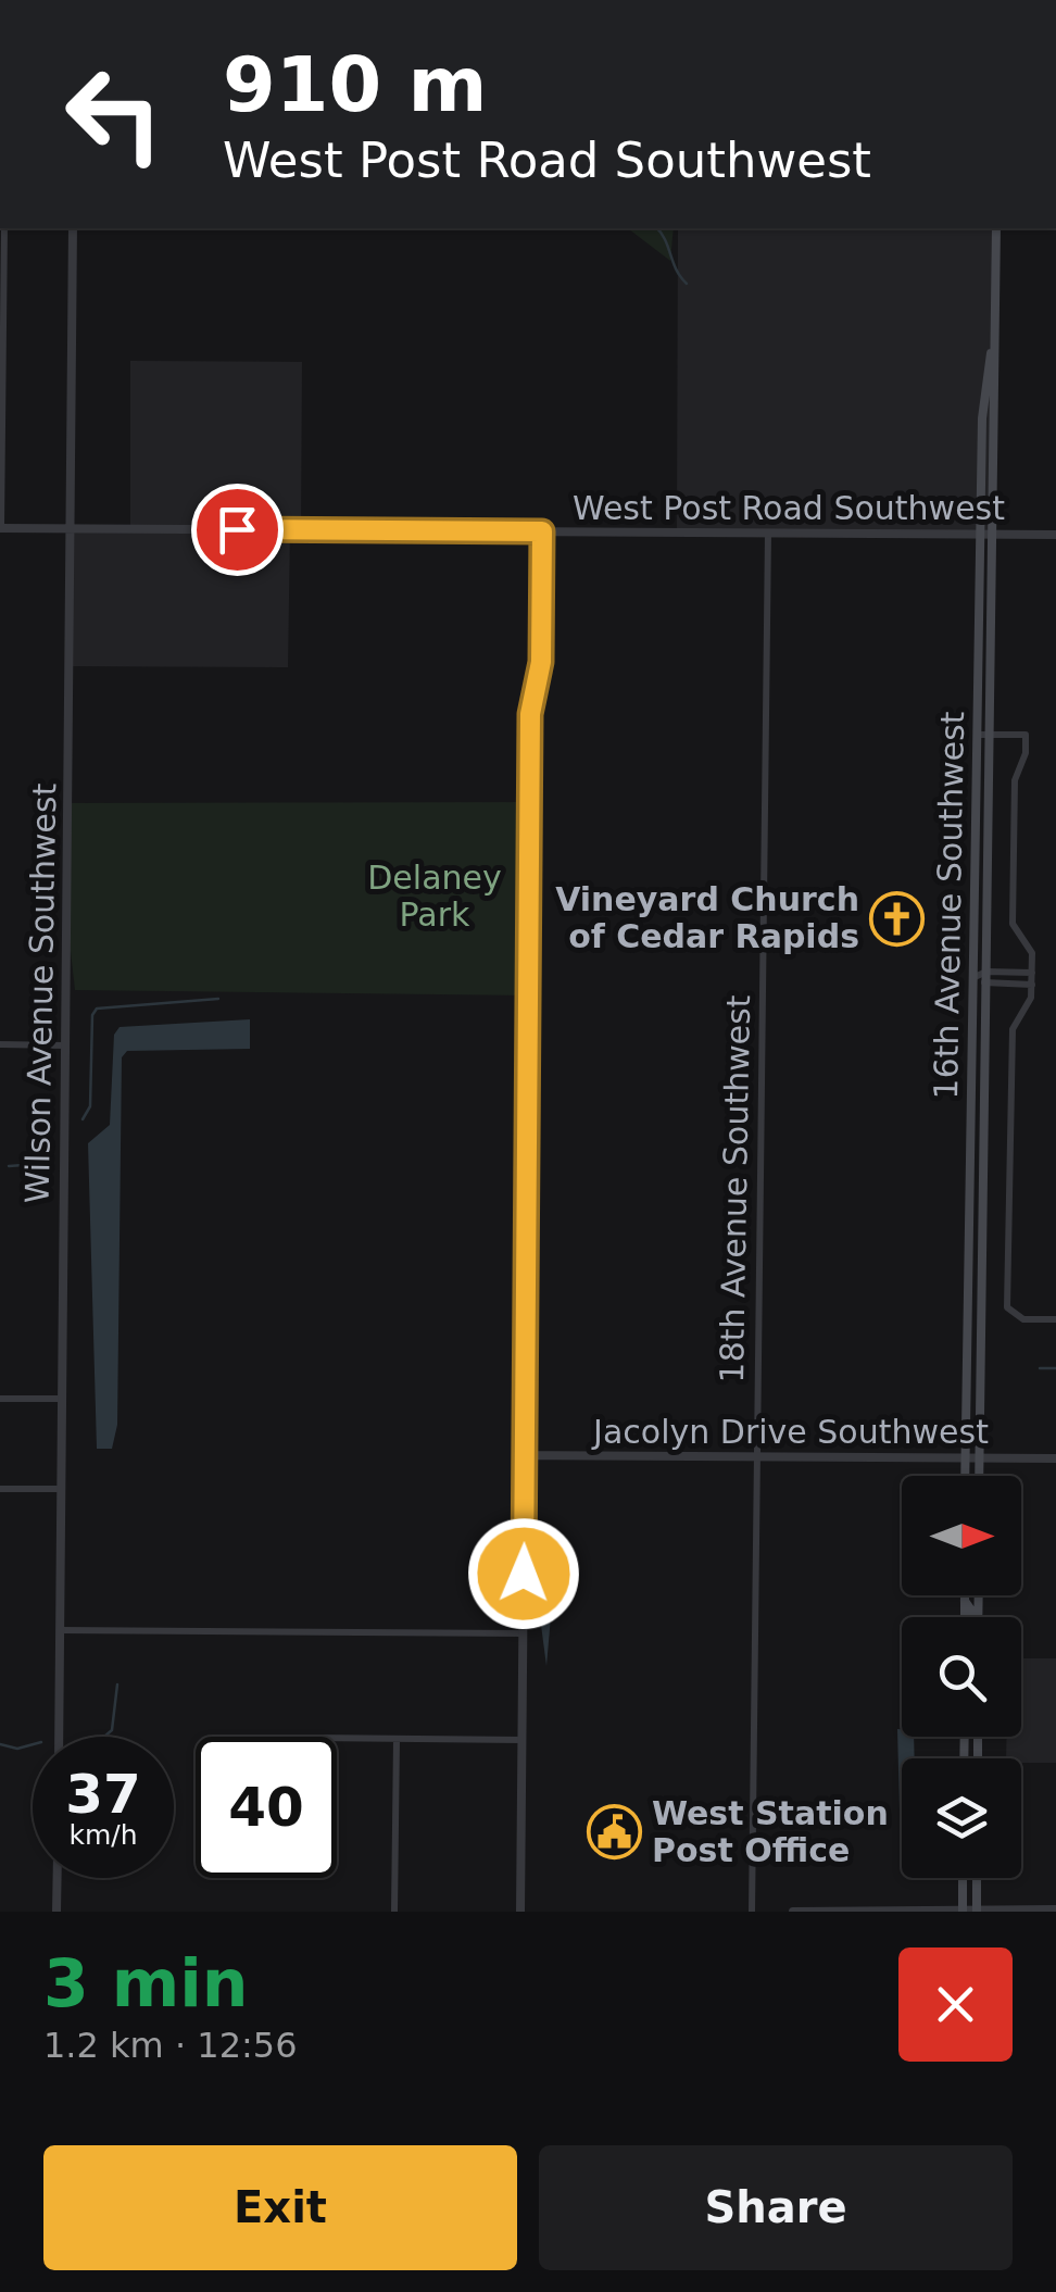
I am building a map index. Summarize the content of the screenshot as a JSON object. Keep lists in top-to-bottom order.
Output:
{
  "streets": {
    "main road": ["16th Avenue Southwest"],
    "street": [
      "West Post Road Southwest",
      "Wilson Avenue Southwest",
      "18th Avenue Southwest",
      "Jacolyn Drive Southwest"
    ]
  },
  "crossings": [
    ["West Post Road Southwest", "16th Avenue Southwest"],
    ["West Post Road Southwest", "Wilson Avenue Southwest"],
    ["West Post Road Southwest", "18th Avenue Southwest"],
    ["16th Avenue Southwest", "Jacolyn Drive Southwest"],
    ["18th Avenue Southwest", "Jacolyn Drive Southwest"]
  ],
  "parks": ["Delaney Park"],
  "places": {
    "church": ["Vineyard Church of Cedar Rapids"],
    "public building": ["West Station Post Office"]
  },
  "north": "right",
  "page": {
    "turn": ["910 m", "West Post Road Southwest"],
    "speed": "37 km/h",
    "limit": "40",
    "heading": ["3 min", "1.2 km · 12:56"],
    "buttons": ["Exit", "Share"]
  }
}
